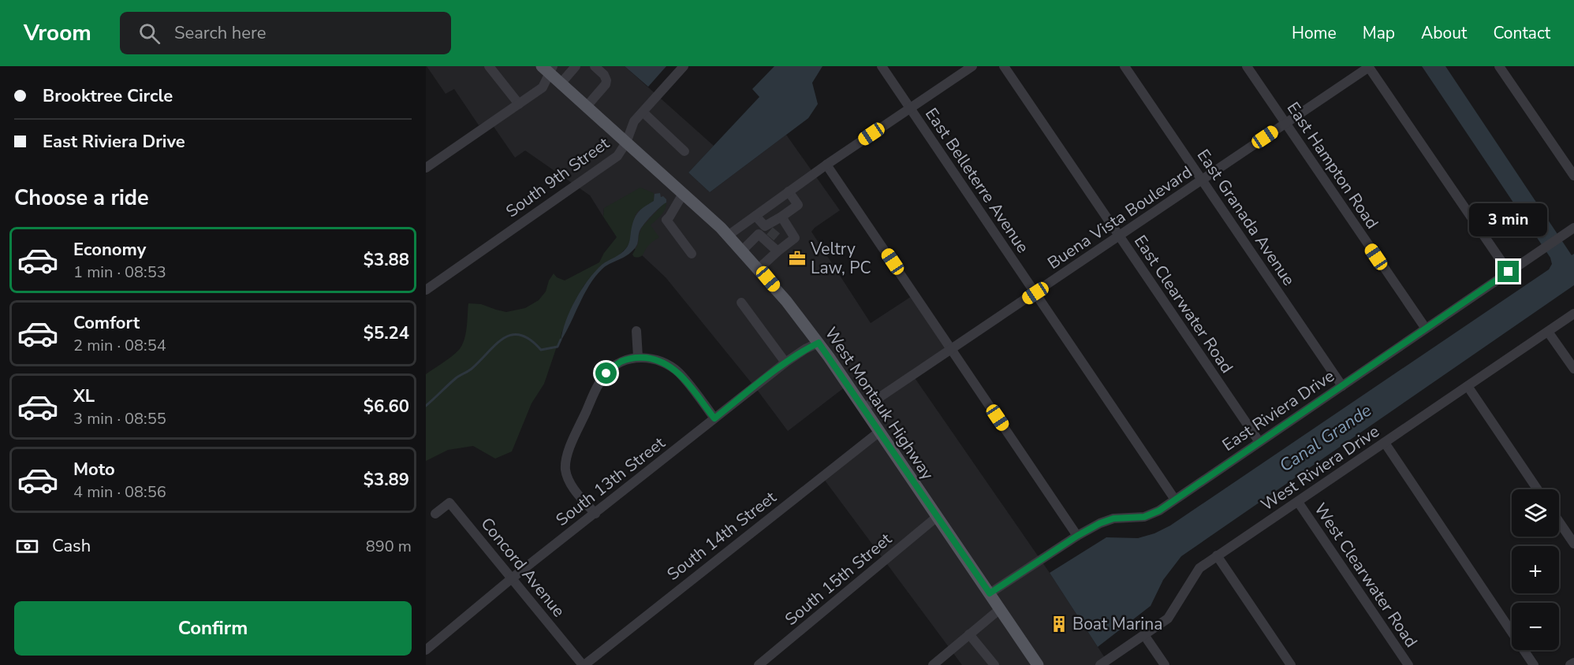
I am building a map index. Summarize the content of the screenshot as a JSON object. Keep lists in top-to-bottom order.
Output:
{
  "streets": {
    "main road": ["West Montauk Highway"],
    "street": [
      "East Hampton Road",
      "South 9th Street",
      "East Belleterre Avenue",
      "Buena Vista Boulevard",
      "East Granada Avenue",
      "East Clearwater Road",
      "East Riviera Drive",
      "West Riviera Drive",
      "South 13th Street",
      "South 14th Street",
      "Concord Avenue",
      "West Clearwater Road",
      "South 15th Street"
    ]
  },
  "crossings": [
    ["East Hampton Road", "Buena Vista Boulevard"],
    ["East Hampton Road", "East Riviera Drive"],
    ["South 9th Street", "West Montauk Highway"],
    ["East Belleterre Avenue", "Buena Vista Boulevard"],
    ["East Belleterre Avenue", "East Riviera Drive"],
    ["Buena Vista Boulevard", "East Granada Avenue"],
    ["Buena Vista Boulevard", "East Clearwater Road"],
    ["Buena Vista Boulevard", "West Montauk Highway"],
    ["East Granada Avenue", "East Riviera Drive"],
    ["East Clearwater Road", "East Riviera Drive"],
    ["West Montauk Highway", "East Riviera Drive"],
    ["West Montauk Highway", "South 13th Street"],
    ["West Montauk Highway", "South 14th Street"],
    ["West Montauk Highway", "South 15th Street"],
    ["West Riviera Drive", "West Clearwater Road"],
    ["South 13th Street", "Concord Avenue"],
    ["South 14th Street", "Concord Avenue"]
  ],
  "water": ["Canal Grande"],
  "places": {
    "office": ["Veltry Law, PC"],
    "building": ["Boat Marina"]
  },
  "page": {
    "header": "Vroom",
    "search": "Search here",
    "nav": [
      "Home",
      "Map",
      "About",
      "Contact"
    ],
    "banner": ["Brooktree Circle", "East Riviera Drive"],
    "heading": "Choose a ride",
    "bubble": "3 min",
    "list": [
      {
        "name": "Economy",
        "note": "1 min · 08:53",
        "value": "$3.88"
      },
      {
        "name": "Comfort",
        "note": "2 min · 08:54",
        "value": "$5.24"
      },
      {
        "name": "XL",
        "note": "3 min · 08:55",
        "value": "$6.60"
      },
      {
        "name": "Moto",
        "note": "4 min · 08:56",
        "value": "$3.89"
      }
    ],
    "map_buttons": ["+", "−"],
    "pay": ["Cash", "890 m"],
    "buttons": "Confirm"
  }
}
